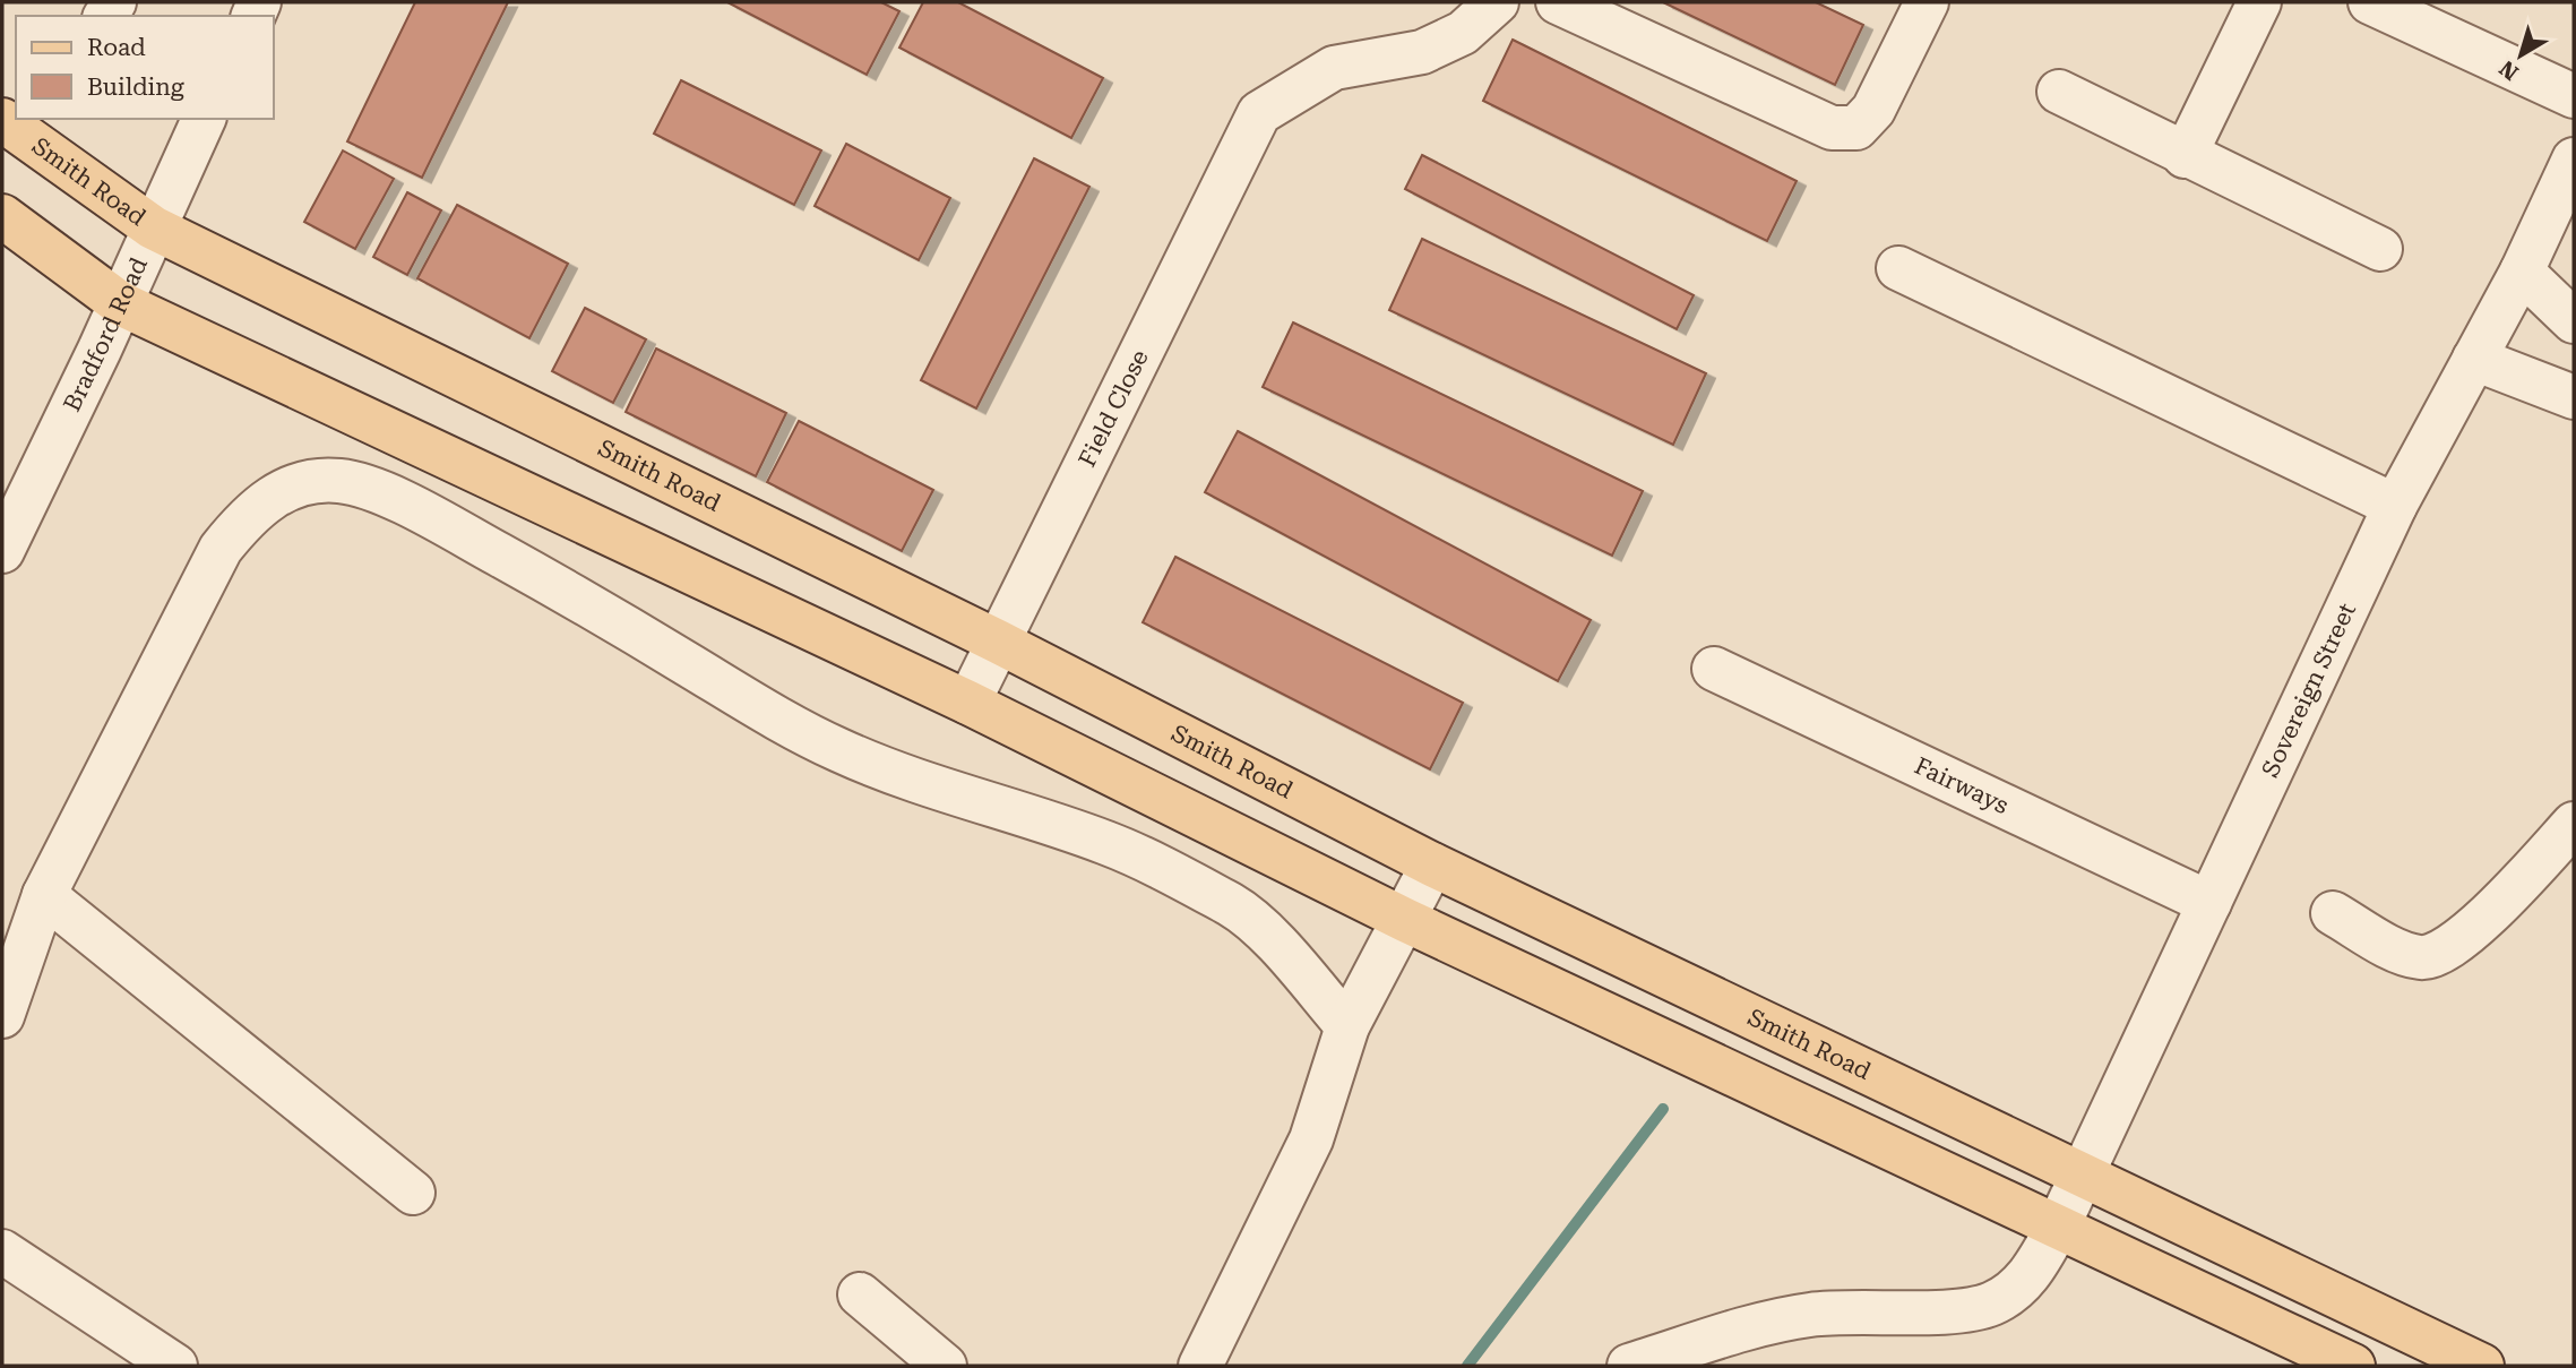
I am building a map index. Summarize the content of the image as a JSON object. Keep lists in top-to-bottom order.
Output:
{
  "streets": {
    "main road": ["Smith Road"],
    "street": [
      "Bradford Road",
      "Field Close",
      "Sovereign Street",
      "Fairways"
    ]
  },
  "crossings": [
    ["Smith Road", "Bradford Road"],
    ["Smith Road", "Field Close"],
    ["Smith Road", "Sovereign Street"],
    ["Sovereign Street", "Fairways"]
  ],
  "legend": ["Road", "Building"],
  "north": "bottom left"
}
